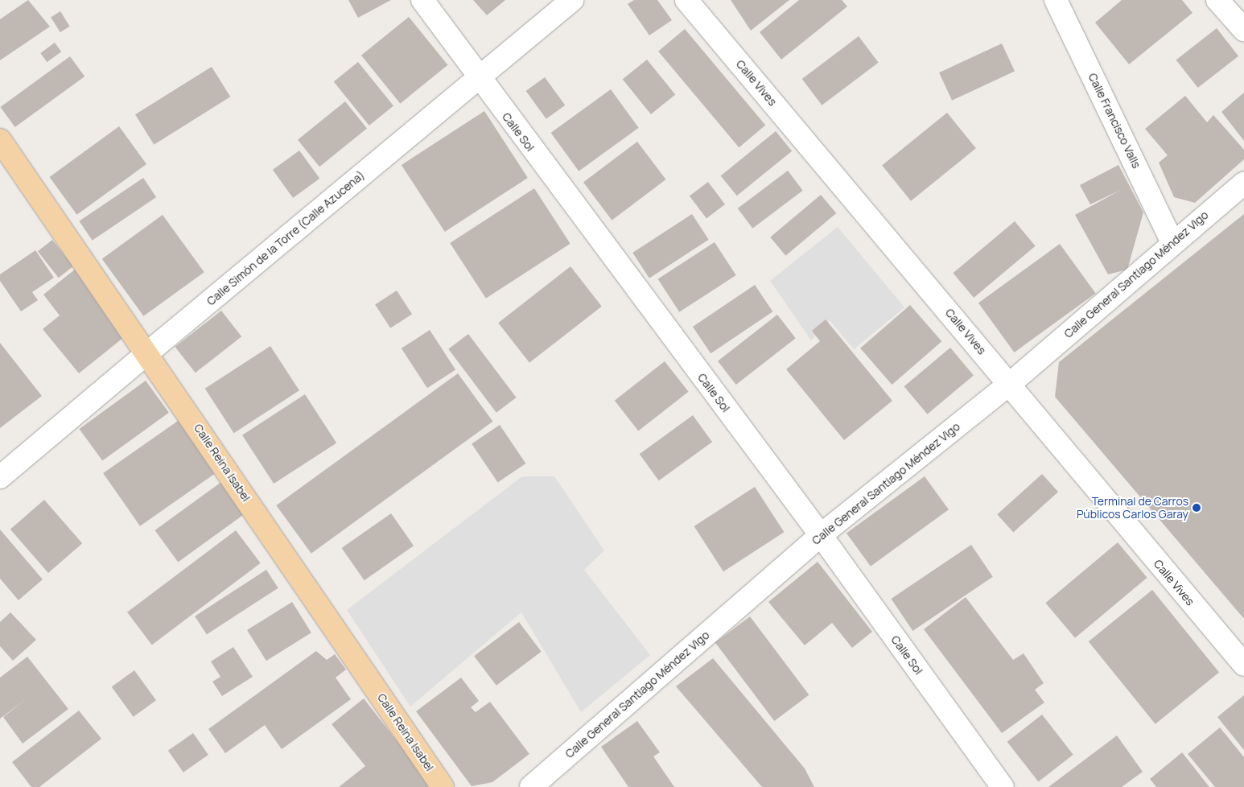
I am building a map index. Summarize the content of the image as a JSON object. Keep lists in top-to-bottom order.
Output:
{
  "streets": {
    "main road": ["Calle Reina Isabel"],
    "street": [
      "Calle Vives",
      "Calle Francisco Valls",
      "Calle Sol",
      "Calle Simón de la Torre (Calle Azucena)",
      "Calle General Santiago Méndez Vigo"
    ]
  },
  "crossings": [
    ["Calle Vives", "Calle General Santiago Méndez Vigo"],
    ["Calle Francisco Valls", "Calle General Santiago Méndez Vigo"],
    ["Calle Sol", "Calle Simón de la Torre (Calle Azucena)"],
    ["Calle Sol", "Calle General Santiago Méndez Vigo"],
    ["Calle Simón de la Torre (Calle Azucena)", "Calle Reina Isabel"]
  ],
  "places": ["Terminal de Carros Públicos Carlos Garay"]
}
